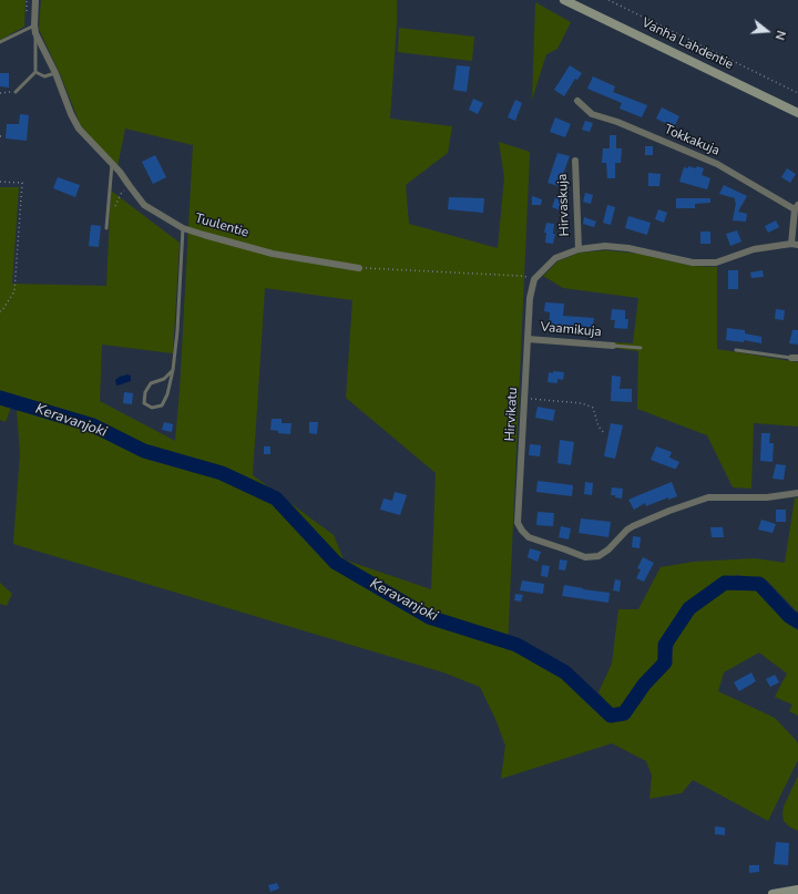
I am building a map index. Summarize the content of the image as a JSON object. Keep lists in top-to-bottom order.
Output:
{
  "streets": {
    "main road": ["Vanha Lahdentie"],
    "street": [
      "Tokkakuja",
      "Hirvaskuja",
      "Tuulentie",
      "Vaamikuja",
      "Hirvikatu"
    ]
  },
  "crossings": [
    ["Vaamikuja", "Hirvikatu"]
  ],
  "water": ["Keravanjoki"],
  "north": "right"
}
